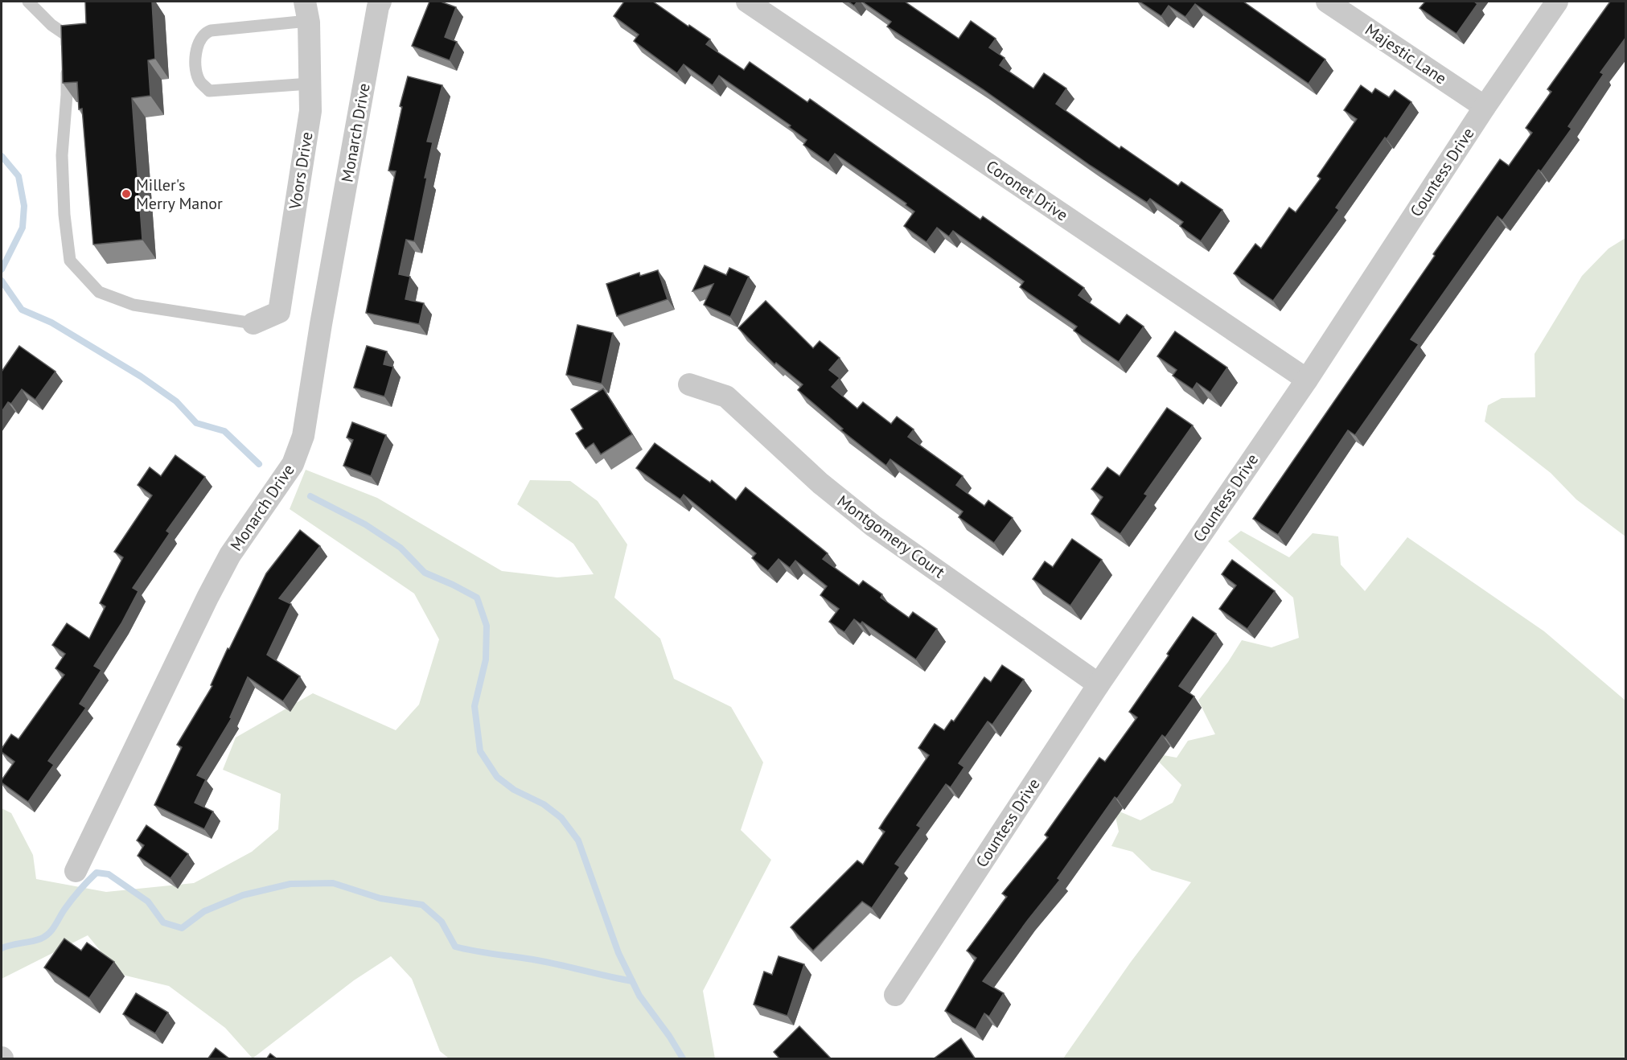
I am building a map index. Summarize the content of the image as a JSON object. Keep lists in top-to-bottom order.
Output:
{
  "streets": {
    "street": [
      "Majestic Lane",
      "Monarch Drive",
      "Voors Drive",
      "Countess Drive",
      "Coronet Drive",
      "Montgomery Court"
    ]
  },
  "crossings": [
    ["Majestic Lane", "Countess Drive"],
    ["Countess Drive", "Coronet Drive"],
    ["Countess Drive", "Montgomery Court"]
  ],
  "places": ["Miller's Merry Manor"]
}
